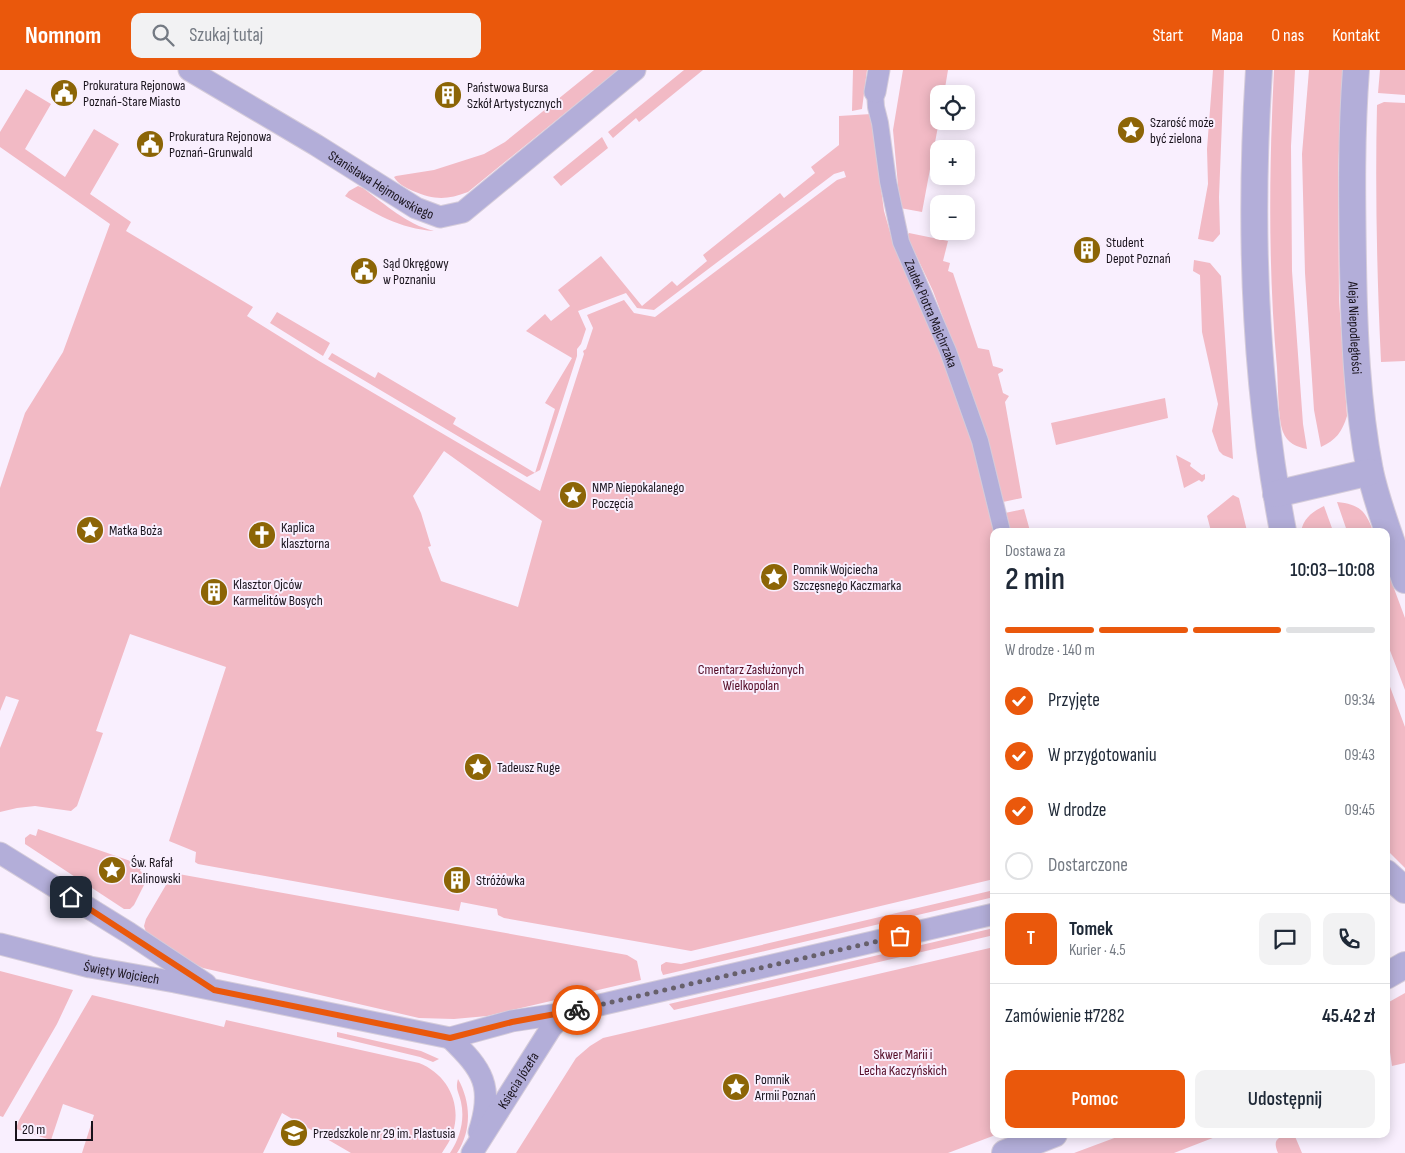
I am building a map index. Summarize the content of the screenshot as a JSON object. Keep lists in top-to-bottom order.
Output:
{
  "streets": {
    "street": [
      "Stanisława Hejmowskiego",
      "Zaułek Piotra Majchrzaka",
      "Aleja Niepodległości",
      "Święty Wojciech",
      "Księcia Józefa"
    ]
  },
  "crossings": [
    ["Święty Wojciech", "Księcia Józefa"]
  ],
  "parks": ["Cmentarz Zasłużonych Wielkopolan", "Skwer Marii i Lecha Kaczyńskich"],
  "places": {
    "public building": ["Prokuratura Rejonowa Poznań-Stare Miasto", "Prokuratura Rejonowa Poznań-Grunwald", "Sąd Okręgowy w Poznaniu"],
    "building": [
      "Państwowa Bursa Szkół Artystycznych",
      "Student Depot Poznań",
      "Klasztor Ojców Karmelitów Bosych",
      "Stróżówka"
    ],
    "place": [
      "Szarość może być zielona",
      "NMP Niepokalanego Poczęcia",
      "Matka Boża",
      "Pomnik Wojciecha Szczęsnego Kaczmarka",
      "Tadeusz Ruge",
      "Św. Rafał Kalinowski",
      "Pomnik Armii Poznań"
    ],
    "church": ["Kaplica klasztorna"],
    "school or university": ["Przedszkole nr 29 im. Plastusia"]
  },
  "scale_bar": "20 m",
  "page": {
    "header": "Nomnom",
    "search": "Szukaj tutaj",
    "nav": [
      "Start",
      "Mapa",
      "O nas",
      "Kontakt"
    ],
    "map_buttons": ["+", "−"],
    "heading": ["2 min", "Dostawa za", "10:03–10:08"],
    "panel": [
      "Tomek",
      "Kurier · 4.5",
      "Zamówienie #7282",
      "45.42 zł"
    ],
    "bar": "W drodze · 140 m",
    "list": [
      ["Przyjęte", "09:34"],
      ["W przygotowaniu", "09:43"],
      ["W drodze", "09:45"],
      "Dostarczone"
    ],
    "round": "T",
    "buttons": ["Pomoc", "Udostępnij"],
    "scale": "20 m"
  }
}
